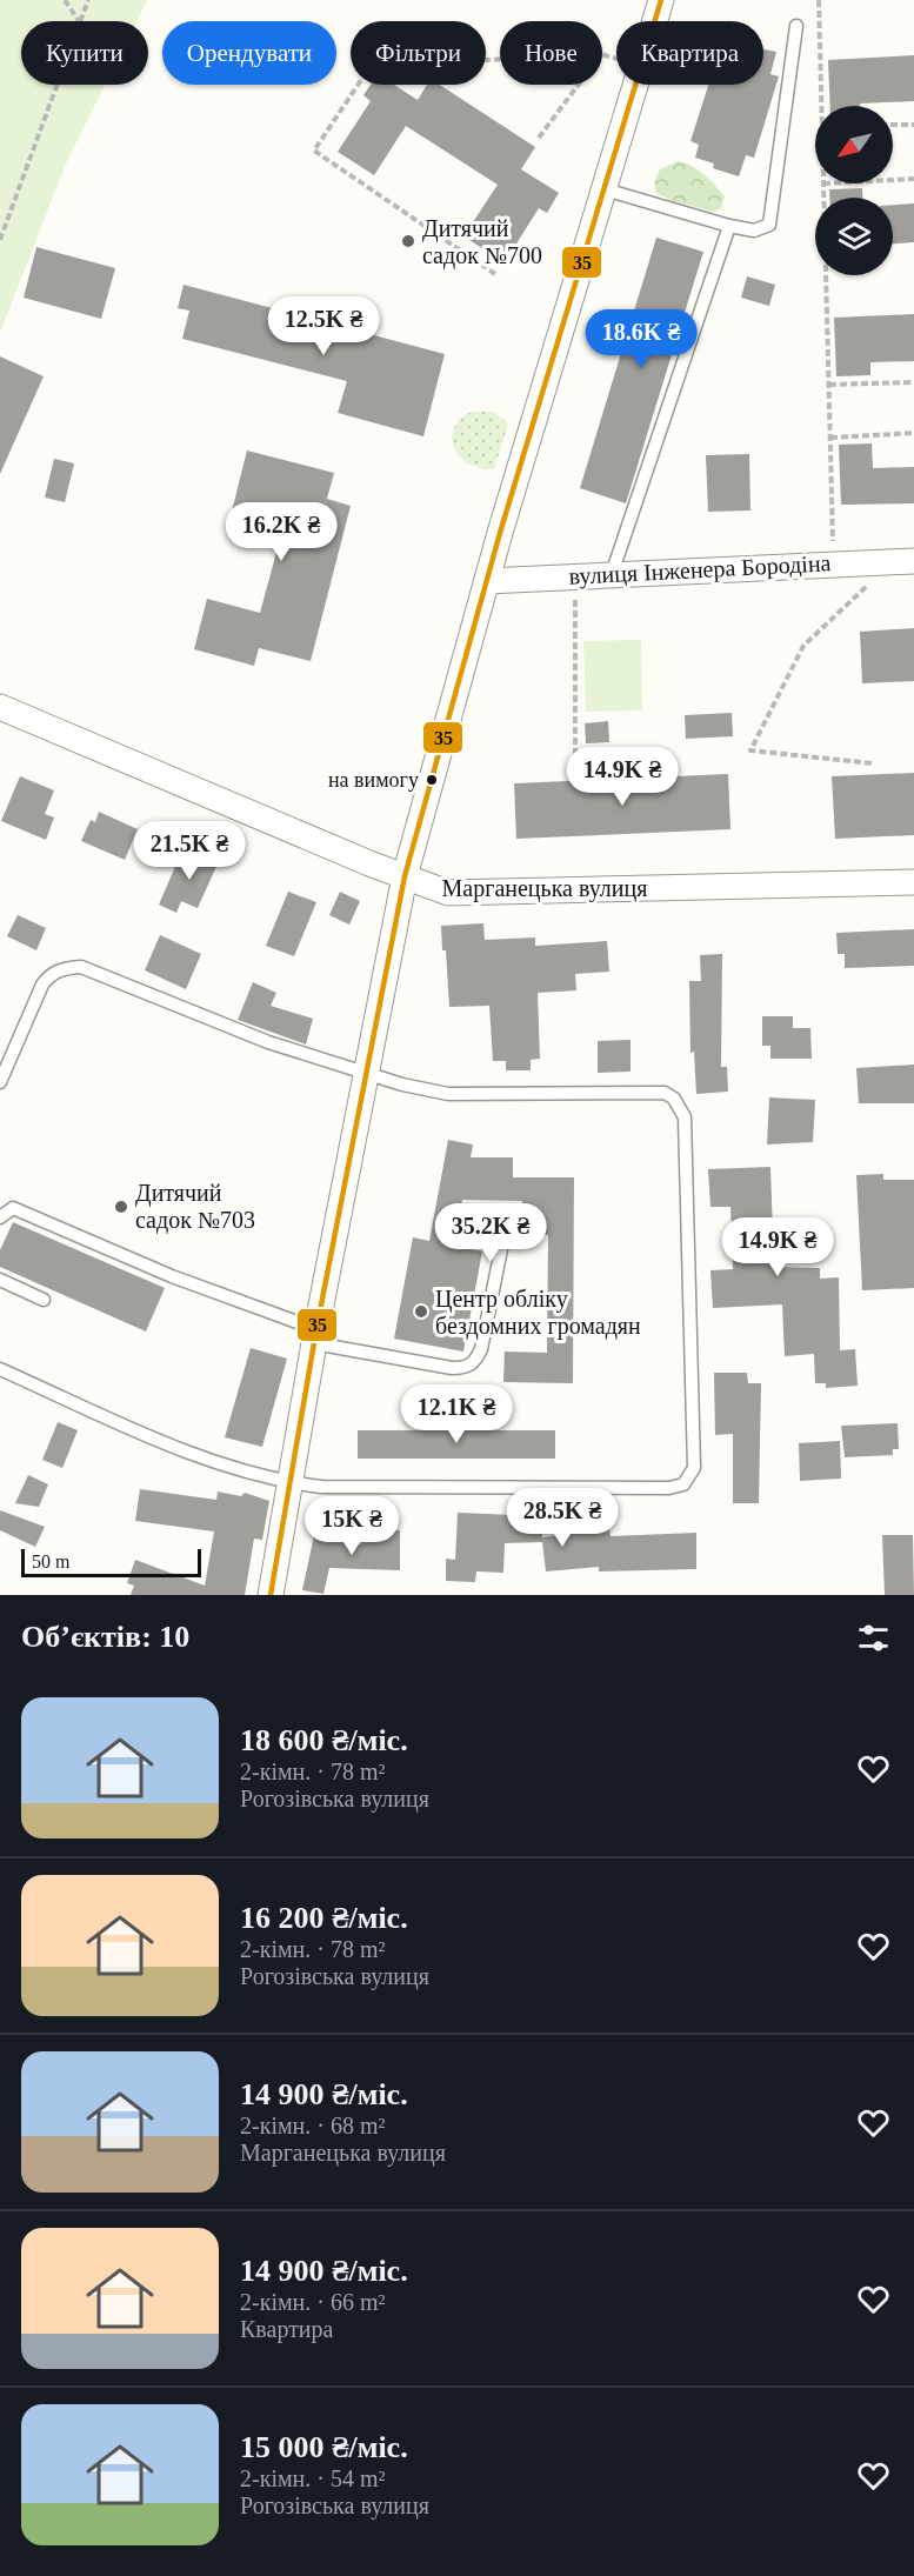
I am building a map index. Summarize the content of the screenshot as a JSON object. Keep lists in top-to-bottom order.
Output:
{
  "streets": {
    "street": ["вулиця Інженера Бородіна", "Марганецька вулиця"]
  },
  "places": [
    "Дитячий садок №700",
    "на вимогу",
    "Дитячий садок №703",
    "Центр обліку бездомних громадян"
  ],
  "lines": ["transit line 35"],
  "scale_bar": "50 m",
  "north": "bottom left",
  "page": {
    "chip": [
      "Купити",
      "Орендувати",
      "Фільтри",
      "Нове",
      "Квартира"
    ],
    "price": [
      "12.5K ₴",
      "18.6K ₴",
      "16.2K ₴",
      "14.9K ₴",
      "21.5K ₴",
      "35.2K ₴",
      "14.9K ₴",
      "12.1K ₴",
      "28.5K ₴",
      "15K ₴"
    ],
    "scale": "50 m",
    "heading": "Об’єктів: 10",
    "list": [
      {
        "name": "18 600 ₴/міс.",
        "note": "2-кімн. · 78 m² · Рогозівська вулиця"
      },
      {
        "name": "16 200 ₴/міс.",
        "note": "2-кімн. · 78 m² · Рогозівська вулиця"
      },
      {
        "name": "14 900 ₴/міс.",
        "note": "2-кімн. · 68 m² · Марганецька вулиця"
      },
      {
        "name": "14 900 ₴/міс.",
        "note": "2-кімн. · 66 m² · Квартира"
      },
      {
        "name": "15 000 ₴/міс.",
        "note": "2-кімн. · 54 m² · Рогозівська вулиця"
      }
    ]
  }
}
